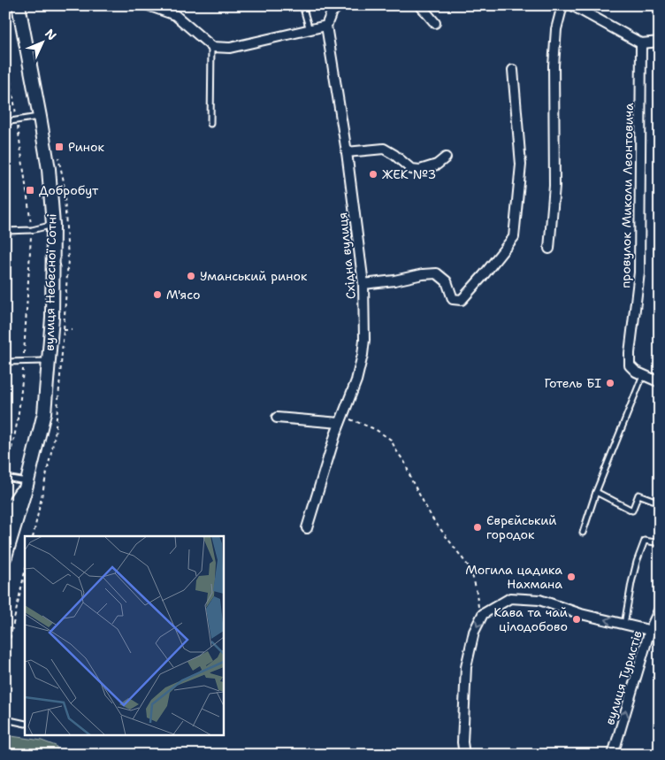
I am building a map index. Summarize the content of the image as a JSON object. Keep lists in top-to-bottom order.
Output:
{
  "streets": {
    "main road": ["вулиця Небесної Сотні"],
    "street": ["провулок Миколи Леонтовича", "Східна вулиця", "вулиця Туристів"]
  },
  "one_way": ["вулиця Туристів"],
  "places": {
    "transit": ["Ринок", "Добробут"],
    "other": [
      "ЖЕК №3",
      "Уманський ринок",
      "М'ясо",
      "Готель БІ",
      "Єврєйський городок",
      "Могила цадика Нахмана",
      "Кава та чай цілодобово"
    ]
  },
  "north": "top right"
}
